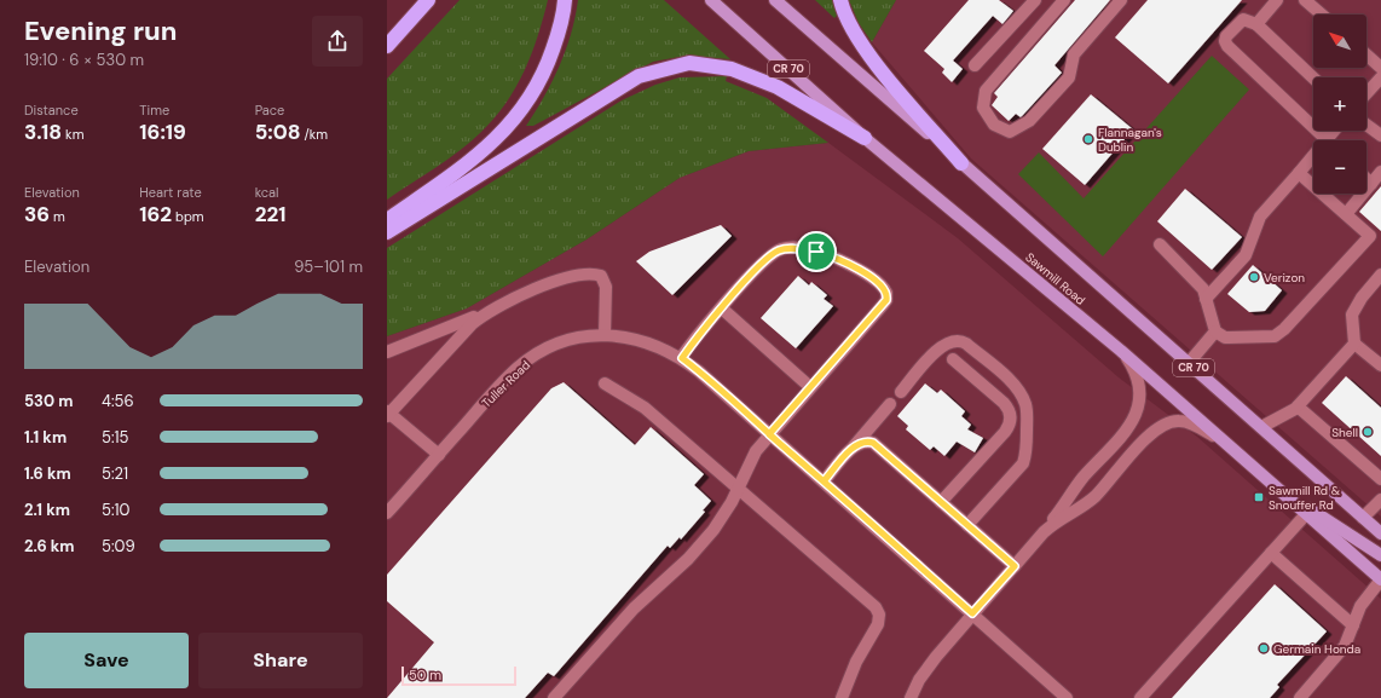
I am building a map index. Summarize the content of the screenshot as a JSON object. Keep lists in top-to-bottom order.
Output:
{
  "streets": {
    "main road": ["CR 70", "Sawmill Road"],
    "street": ["Tuller Road"]
  },
  "places": {
    "other": [
      "Flannagan's Dublin",
      "Verizon",
      "Shell",
      "Germain Honda"
    ],
    "transit": ["Sawmill Rd & Snouffer Rd"]
  },
  "scale_bar": "50 m",
  "north": "top left",
  "page": {
    "heading": ["Evening run", "19:10 · 6 × 530 m"],
    "map_buttons": ["+", "−"],
    "stats": [
      ["Distance", "3.18 km"],
      ["Time", "16:19"],
      ["Pace", "5:08 /km"],
      ["Elevation", "36 m"],
      ["Heart rate", "162 bpm"],
      ["kcal", "221"]
    ],
    "chart": ["Elevation", "95–101 m"],
    "list": [
      {
        "name": "530 m",
        "note": "4:56"
      },
      {
        "name": "1.1 km",
        "note": "5:15"
      },
      {
        "name": "1.6 km",
        "note": "5:21"
      },
      {
        "name": "2.1 km",
        "note": "5:10"
      },
      {
        "name": "2.6 km",
        "note": "5:09"
      }
    ],
    "buttons": ["Save", "Share"],
    "scale": "50 m"
  }
}
